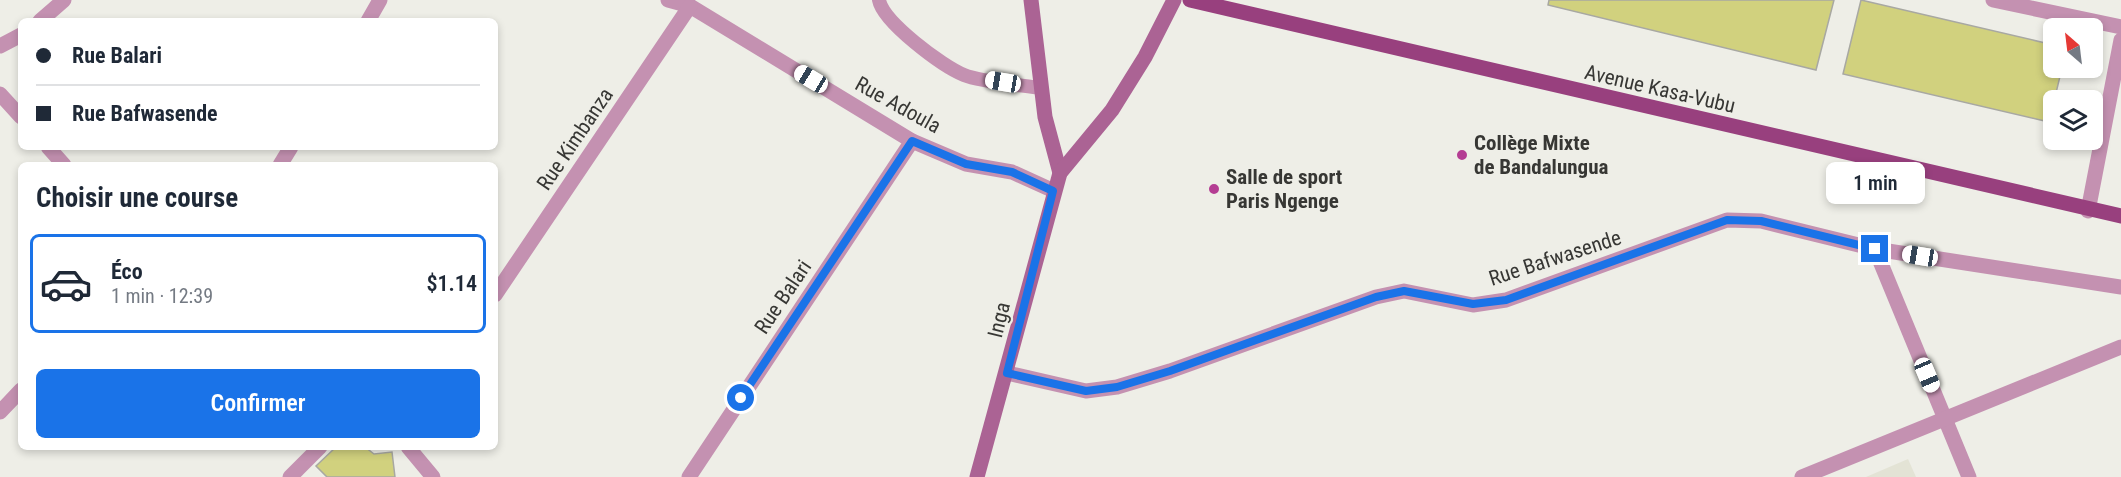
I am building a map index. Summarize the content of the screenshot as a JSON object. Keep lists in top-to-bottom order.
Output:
{
  "streets": {
    "main road": ["Avenue Kasa-Vubu"],
    "street": [
      "Rue Adoula",
      "Rue Kimbanza",
      "Rue Bafwasende",
      "Rue Balari",
      "Inga"
    ]
  },
  "crossings": [
    ["Rue Adoula", "Rue Kimbanza"],
    ["Rue Adoula", "Rue Balari"],
    ["Rue Adoula", "Inga"],
    ["Rue Bafwasende", "Inga"]
  ],
  "places": ["Collège Mixte de Bandalungua", "Salle de sport Paris Ngenge"],
  "north": "top left",
  "page": {
    "banner": ["Rue Balari", "Rue Bafwasende"],
    "bubble": "1 min",
    "heading": "Choisir une course",
    "list": [
      {
        "name": "Éco",
        "note": "1 min · 12:39",
        "value": "$1.14"
      }
    ],
    "buttons": "Confirmer"
  }
}
